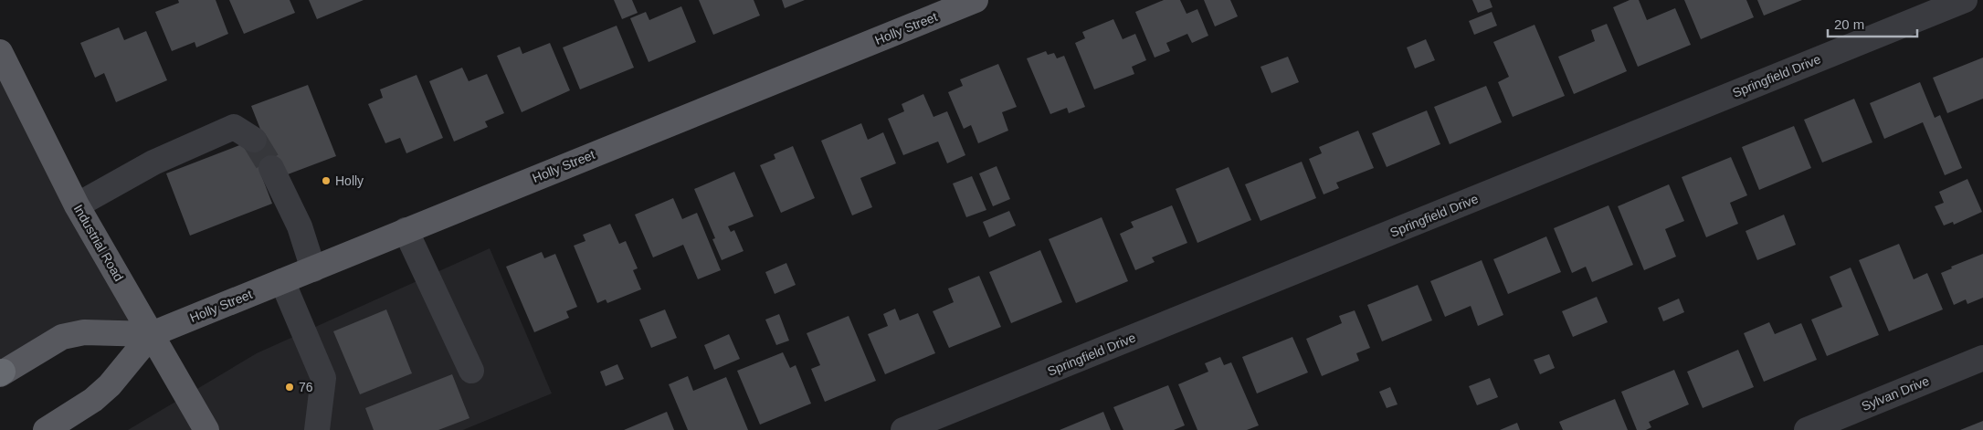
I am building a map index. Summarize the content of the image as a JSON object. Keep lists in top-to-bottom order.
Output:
{
  "streets": {
    "main road": ["Holly Street", "Industrial Road"],
    "street": ["Springfield Drive", "Sylvan Drive"]
  },
  "crossings": [
    ["Holly Street", "Industrial Road"]
  ],
  "places": ["Holly", "76"],
  "scale_bar": "20 m"
}
